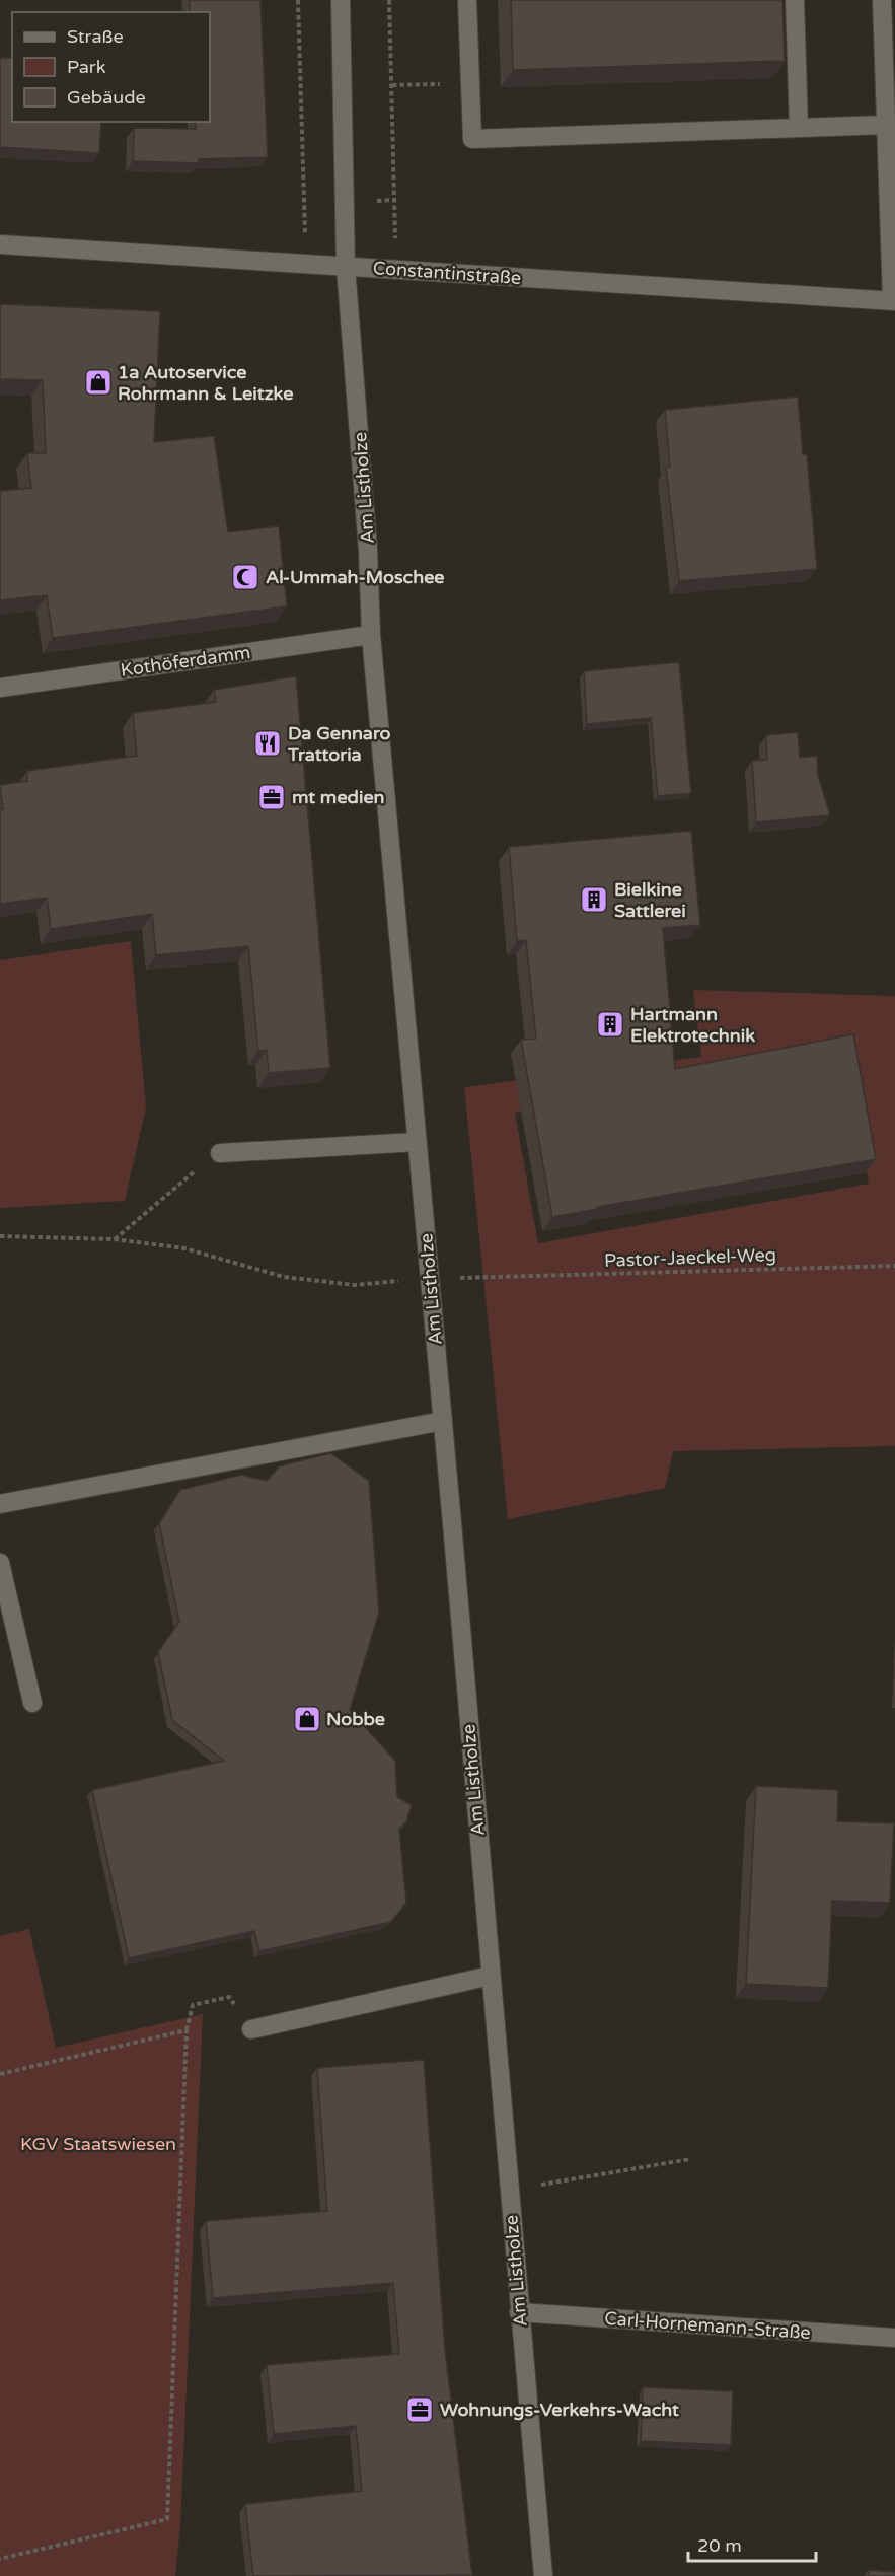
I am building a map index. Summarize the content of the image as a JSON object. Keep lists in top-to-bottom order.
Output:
{
  "streets": {
    "street": [
      "Constantinstraße",
      "Am Listholze",
      "Kothöferdamm",
      "Carl-Hornemann-Straße"
    ],
    "path": ["Pastor-Jaeckel-Weg"]
  },
  "crossings": [
    ["Constantinstraße", "Am Listholze"],
    ["Am Listholze", "Kothöferdamm"],
    ["Am Listholze", "Carl-Hornemann-Straße"]
  ],
  "parks": ["KGV Staatswiesen"],
  "places": {
    "shop": ["1a Autoservice Rohrmann & Leitzke", "Nobbe"],
    "mosque": ["Al-Ummah-Moschee"],
    "restaurant": ["Da Gennaro Trattoria"],
    "office": ["mt medien", "Wohnungs-Verkehrs-Wacht"],
    "building": ["Bielkine Sattlerei", "Hartmann Elektrotechnik"]
  },
  "legend": ["Straße", "Park", "Gebäude"],
  "scale_bar": "20 m"
}
